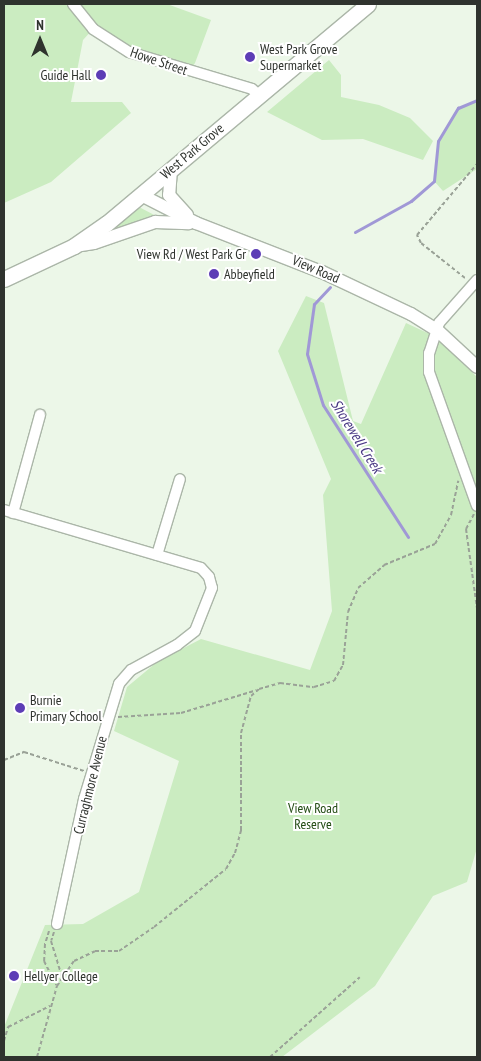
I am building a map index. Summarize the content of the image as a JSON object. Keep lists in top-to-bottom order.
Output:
{
  "streets": {
    "main road": ["West Park Grove"],
    "street": ["Howe Street", "View Road", "Curraghmore Avenue"]
  },
  "crossings": [
    ["Howe Street", "West Park Grove"],
    ["West Park Grove", "View Road"]
  ],
  "water": ["Shorewell Creek"],
  "parks": ["View Road Reserve"],
  "places": [
    "West Park Grove Supermarket",
    "Guide Hall",
    "View Rd / West Park Gr",
    "Abbeyfield",
    "Burnie Primary School",
    "Hellyer College"
  ],
  "north": "top"
}
